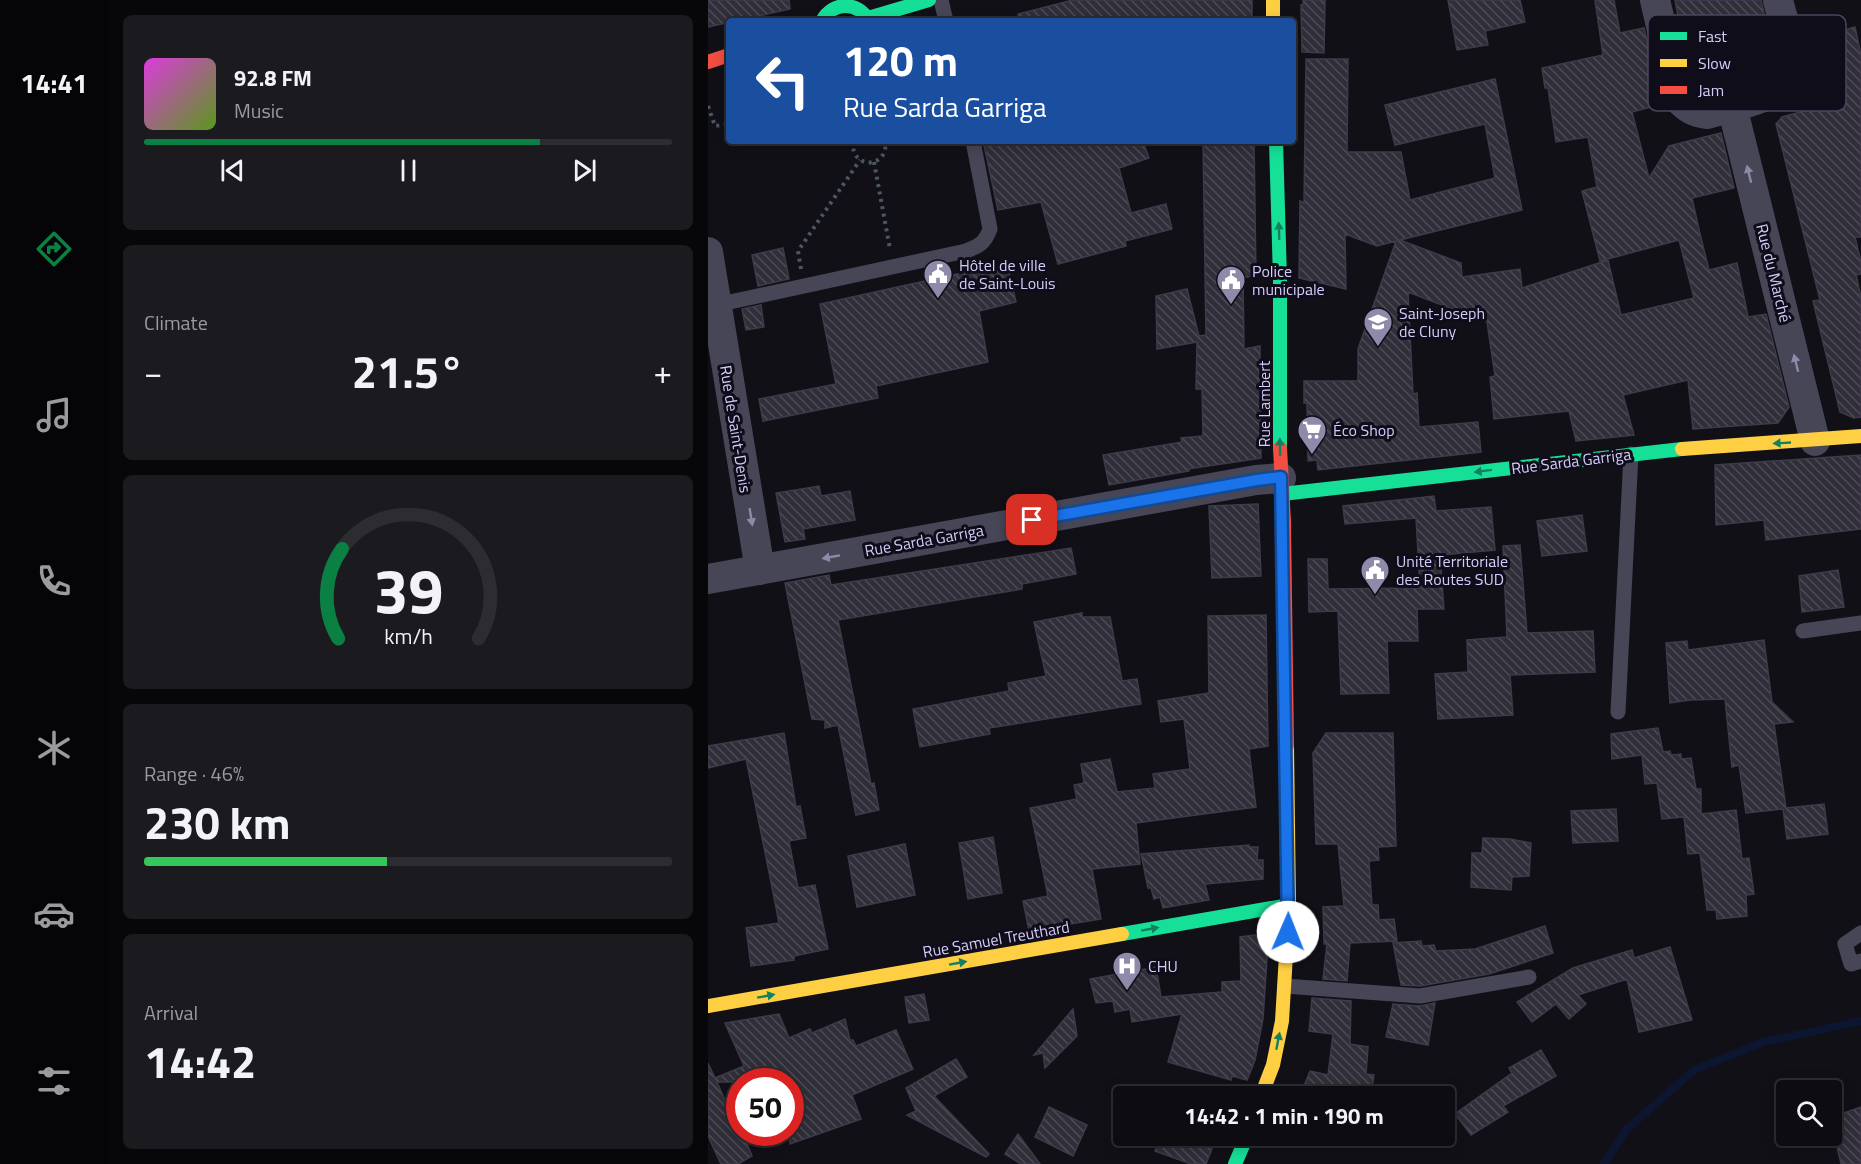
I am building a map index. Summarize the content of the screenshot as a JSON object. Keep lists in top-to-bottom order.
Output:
{
  "streets": {
    "main road": ["Rue Lambert", "Rue Sarda Garriga", "Rue Samuel Treuthard"],
    "street": ["Rue du Marché", "Rue de Saint-Denis"]
  },
  "crossings": [
    ["Rue du Marché", "Rue Sarda Garriga"],
    ["Rue Lambert", "Rue Sarda Garriga"],
    ["Rue Lambert", "Rue Samuel Treuthard"],
    ["Rue de Saint-Denis", "Rue Sarda Garriga"]
  ],
  "one_way": [
    "Rue du Marché",
    "Rue Lambert",
    "Rue de Saint-Denis",
    "Rue Sarda Garriga",
    "Rue Samuel Treuthard"
  ],
  "places": {
    "public building": ["Hôtel de ville de Saint-Louis", "Police municipale", "Unité Territoriale des Routes SUD"],
    "school or university": ["Saint-Joseph de Cluny"],
    "supermarket": ["Éco Shop"],
    "hospital": ["CHU"]
  },
  "legend": ["Fast", "Slow", "Jam"],
  "page": {
    "tabs": "14:41",
    "turn": ["120 m", "Rue Sarda Garriga"],
    "song": ["92.8 FM", "Music"],
    "tile": [
      "Climate",
      ["Range · 46%", "230 km"],
      ["Arrival", "14:42"]
    ],
    "heat": ["−", "21.5°", "+"],
    "limit": "50",
    "trip": "14:42 · 1 min · 190 m",
    "gauge": ["39", "km/h"]
  }
}
